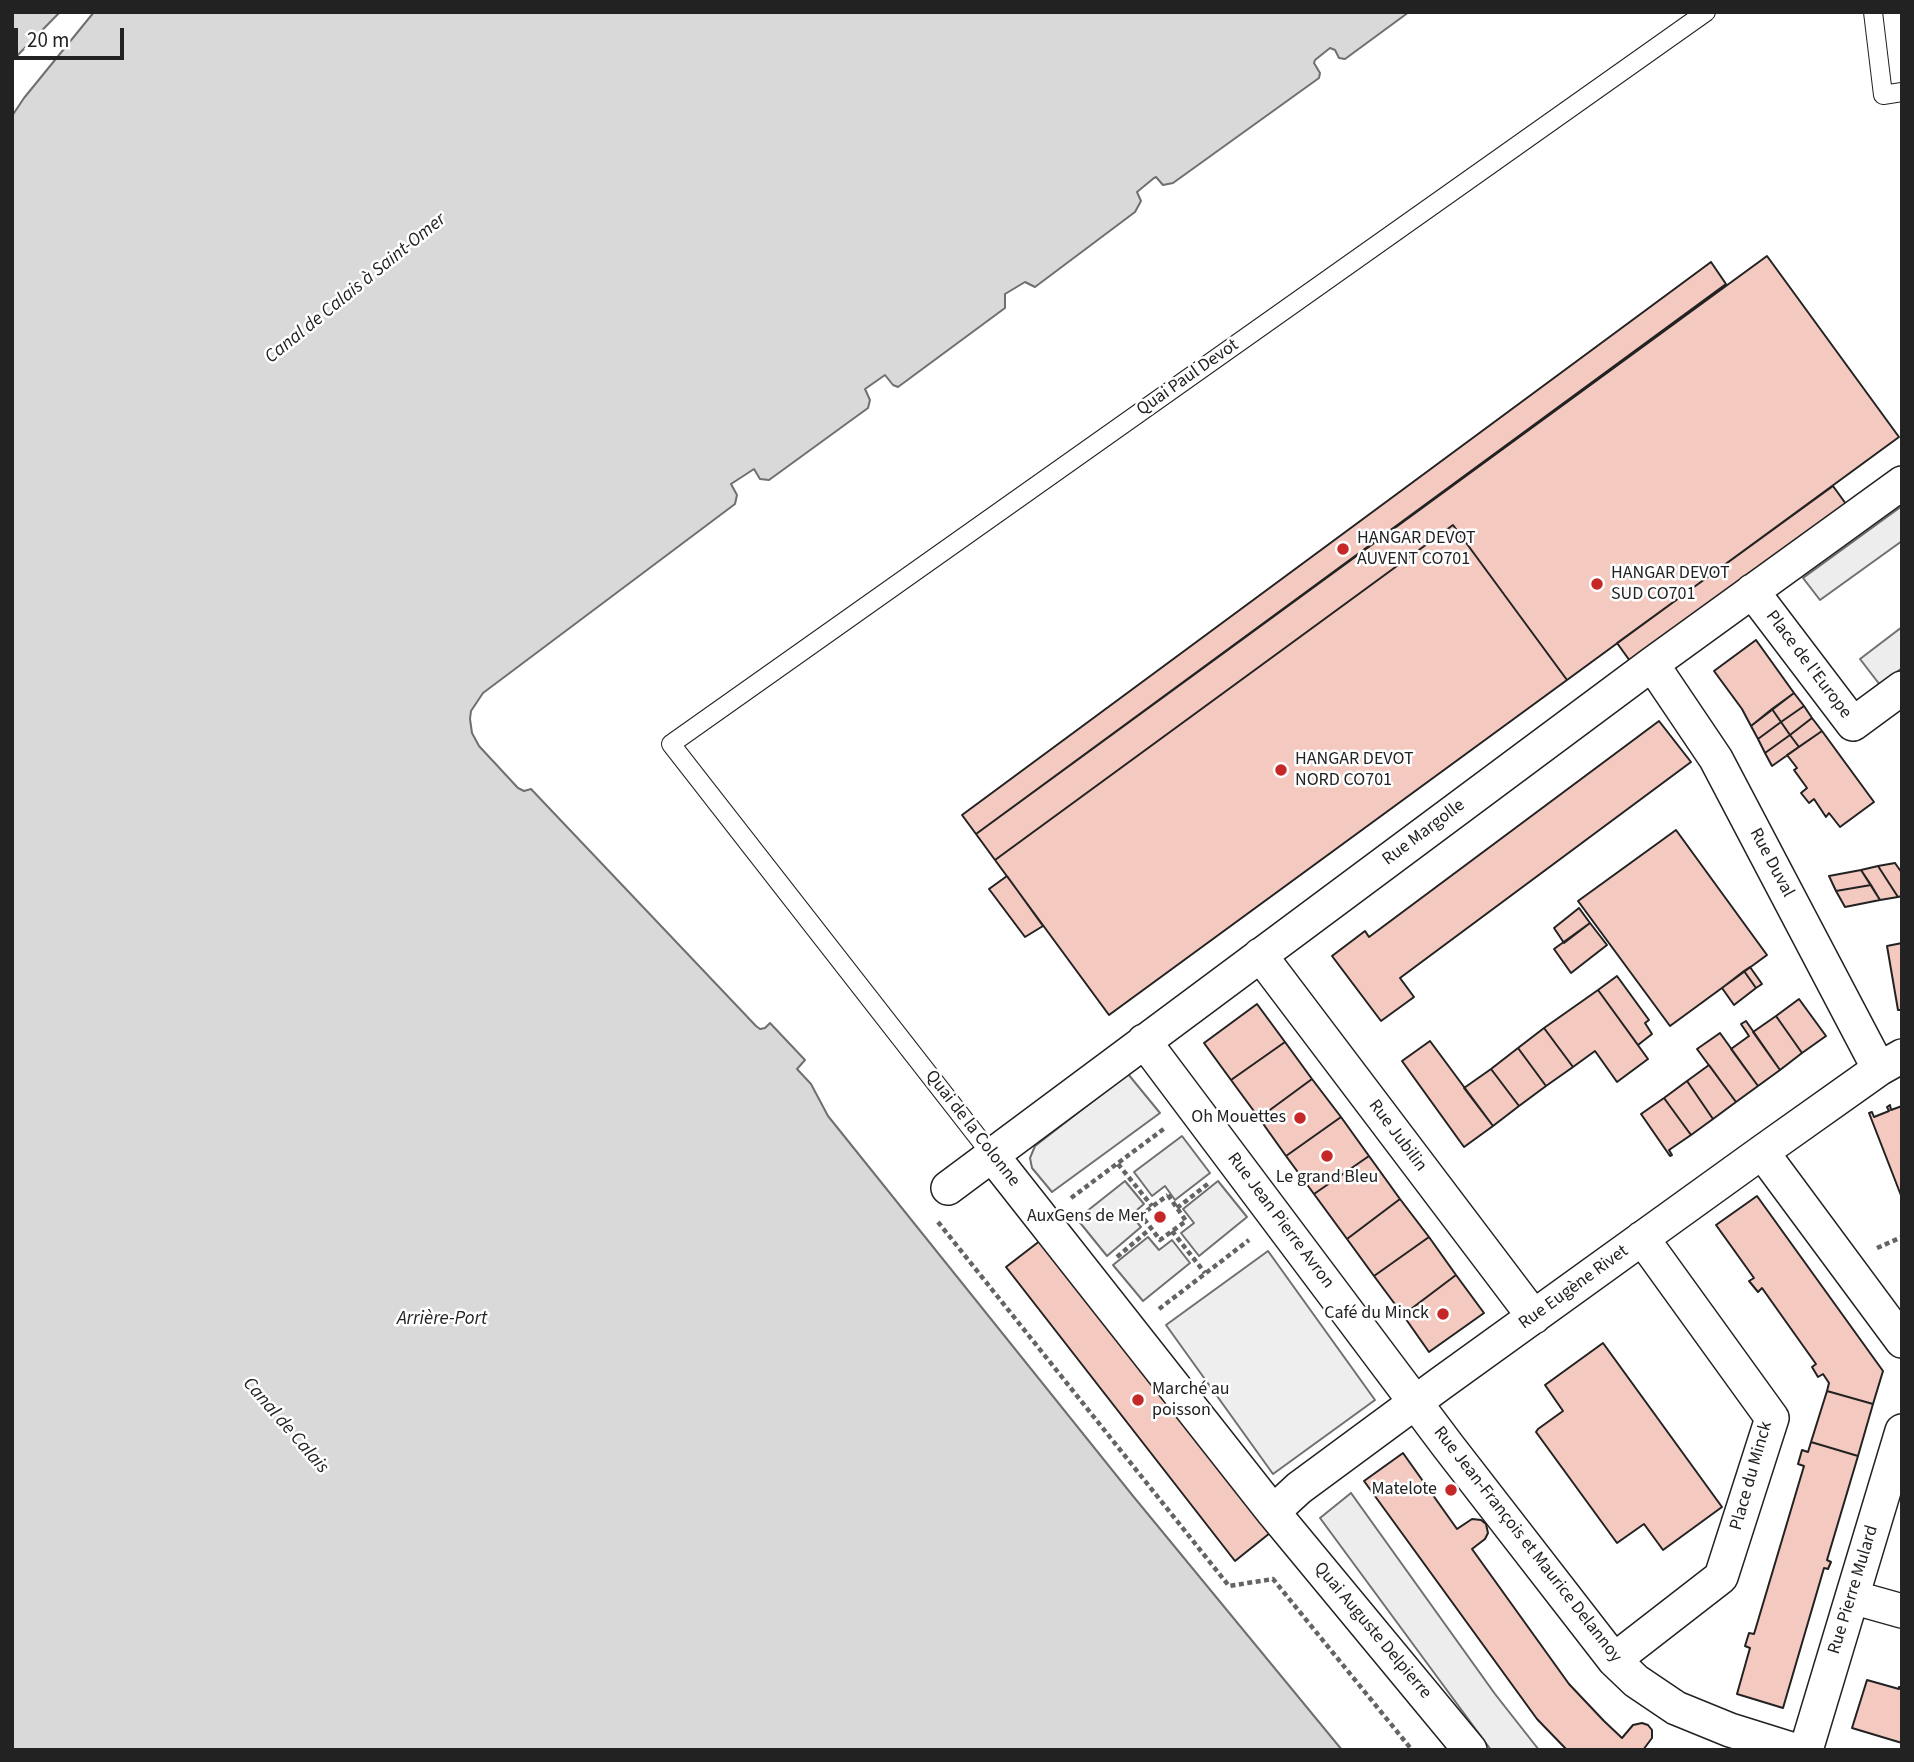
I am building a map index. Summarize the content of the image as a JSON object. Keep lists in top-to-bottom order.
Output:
{
  "streets": {
    "street": [
      "Place de l'Europe",
      "Rue Margolle",
      "Rue Duval",
      "Quai de la Colonne",
      "Rue Jubilin",
      "Rue Jean Pierre Avron",
      "Rue Eugène Rivet",
      "Place du Minck",
      "Rue Jean-François et Maurice Delannoy",
      "Rue Pierre Mulard",
      "Quai Auguste Delpierre"
    ],
    "lane": ["Quai Paul Devot"]
  },
  "crossings": [
    ["Quai Paul Devot", "Quai de la Colonne"],
    ["Place de l'Europe", "Rue Margolle"],
    ["Rue Margolle", "Rue Duval"],
    ["Rue Margolle", "Quai de la Colonne"],
    ["Rue Margolle", "Rue Jubilin"],
    ["Rue Margolle", "Rue Jean Pierre Avron"],
    ["Rue Duval", "Rue Eugène Rivet"],
    ["Quai de la Colonne", "Rue Eugène Rivet"],
    ["Quai de la Colonne", "Quai Auguste Delpierre"],
    ["Rue Jubilin", "Rue Eugène Rivet"],
    ["Rue Jean Pierre Avron", "Rue Eugène Rivet"],
    ["Rue Jean Pierre Avron", "Rue Jean-François et Maurice Delannoy"],
    ["Rue Eugène Rivet", "Place du Minck"],
    ["Rue Eugène Rivet", "Rue Jean-François et Maurice Delannoy"],
    ["Rue Eugène Rivet", "Quai Auguste Delpierre"],
    ["Place du Minck", "Rue Jean-François et Maurice Delannoy"]
  ],
  "water": ["Canal de Calais à Saint-Omer", "Arrière-Port", "Canal de Calais"],
  "places": [
    "HANGAR DEVOT AUVENT CO701",
    "HANGAR DEVOT SUD CO701",
    "HANGAR DEVOT NORD CO701",
    "Oh Mouettes",
    "Le grand Bleu",
    "AuxGens de Mer",
    "Café du Minck",
    "Marché au poisson",
    "Matelote"
  ],
  "scale_bar": "20 m"
}
